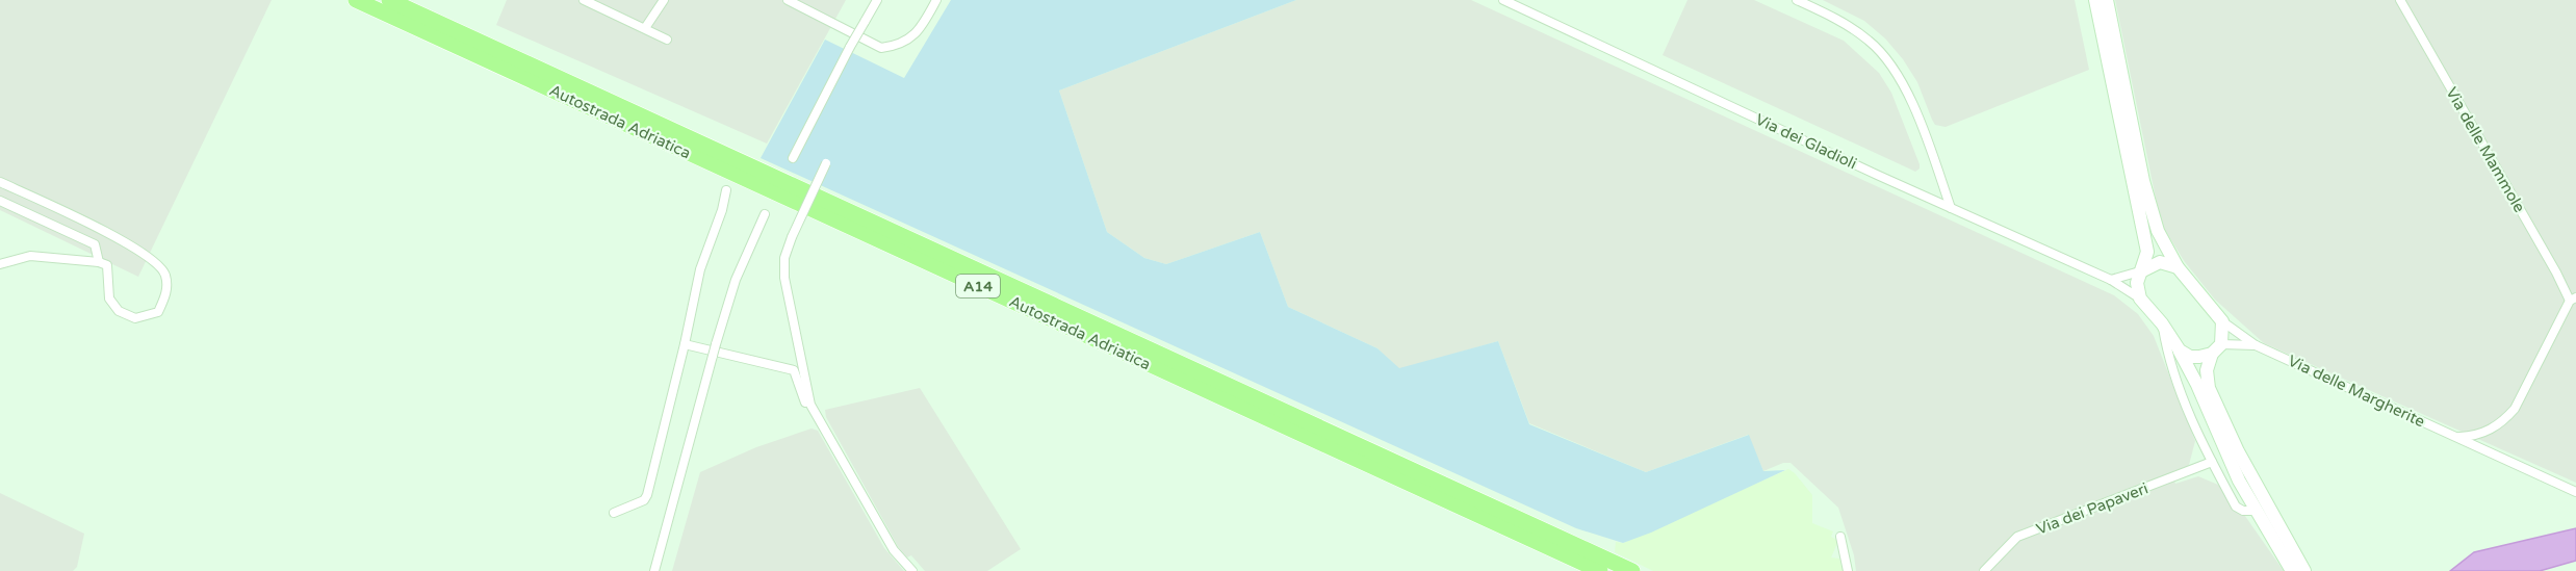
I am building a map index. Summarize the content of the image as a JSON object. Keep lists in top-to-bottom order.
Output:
{
  "streets": {
    "highway": ["Autostrada Adriatica", "A14"],
    "street": [
      "Via dei Gladioli",
      "Via delle Mammole",
      "Via delle Margherite",
      "Via dei Papaveri"
    ]
  }
}
